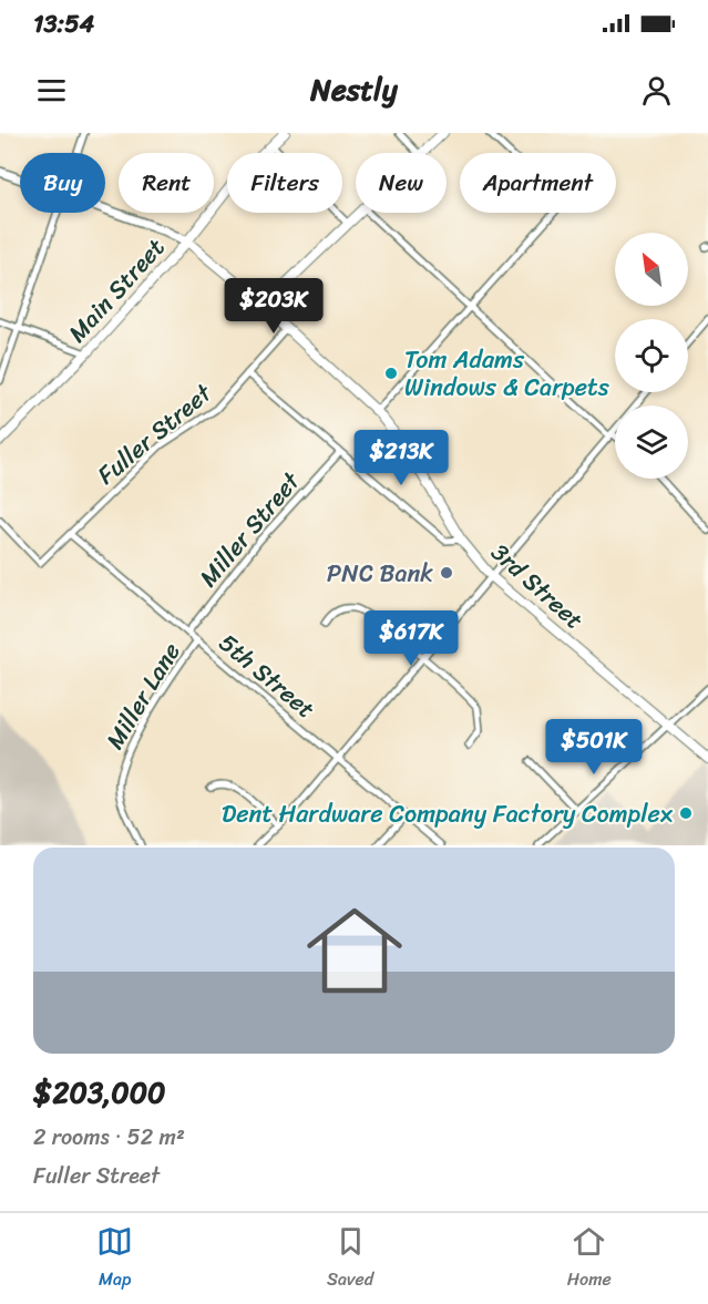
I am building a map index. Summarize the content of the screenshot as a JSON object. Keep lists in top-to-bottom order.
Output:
{
  "streets": {
    "main road": ["Main Street", "3rd Street"],
    "street": [
      "Fuller Street",
      "Miller Street",
      "5th Street",
      "Miller Lane"
    ]
  },
  "crossings": [
    ["Fuller Street", "3rd Street"],
    ["Fuller Street", "5th Street"],
    ["Miller Street", "3rd Street"],
    ["Miller Street", "5th Street"],
    ["5th Street", "Miller Lane"]
  ],
  "places": ["Tom Adams Windows & Carpets", "PNC Bank", "Dent Hardware Company Factory Complex"],
  "north": "top left",
  "page": {
    "status": "13:54",
    "header": "Nestly",
    "chip": [
      "Buy",
      "Rent",
      "Filters",
      "New",
      "Apartment"
    ],
    "price": [
      "$203K",
      "$213K",
      "$617K",
      "$501K"
    ],
    "list": [
      {
        "name": "$203,000",
        "note": "2 rooms · 52 m² · Fuller Street"
      }
    ],
    "tabs": ["Map", "Saved", "Home"]
  }
}
